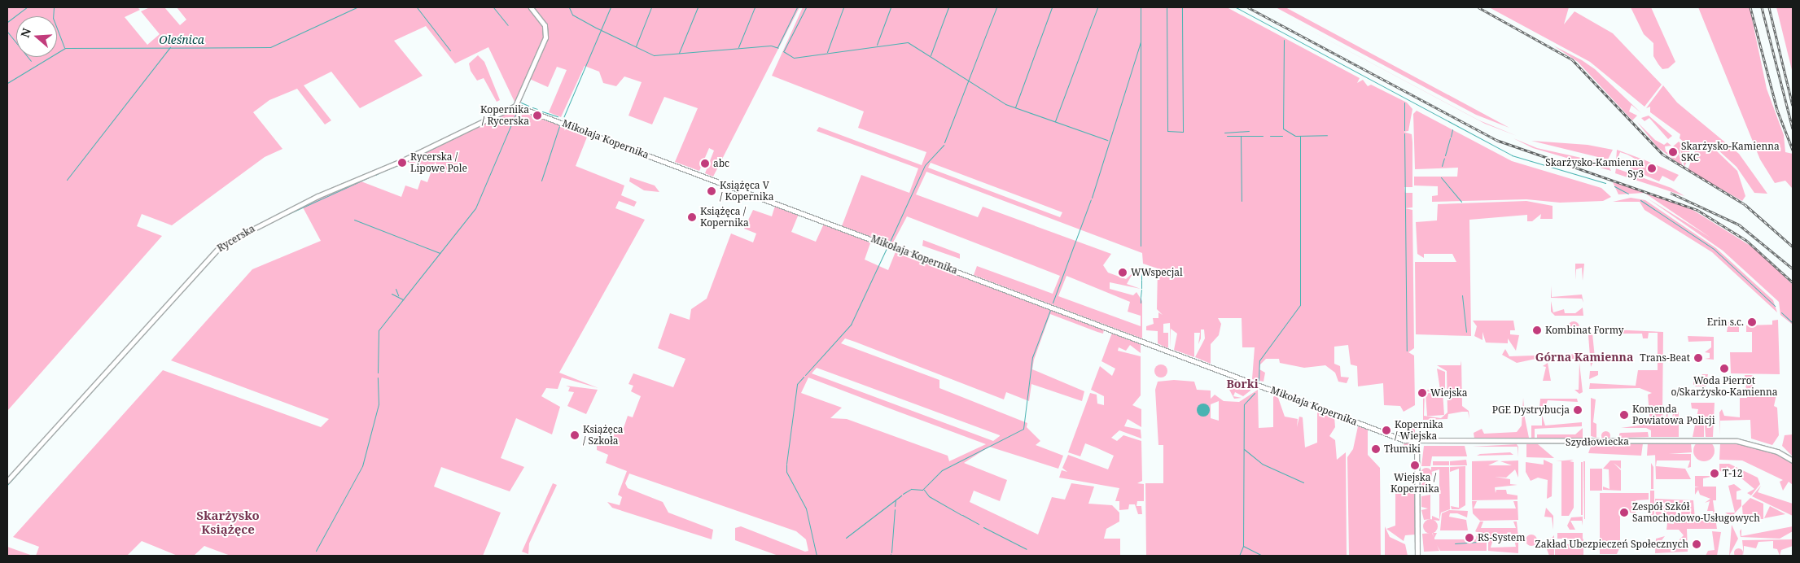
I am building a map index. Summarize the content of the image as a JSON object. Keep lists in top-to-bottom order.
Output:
{
  "streets": {
    "street": ["Mikołaja Kopernika", "Rycerska", "Szydłowiecka"]
  },
  "crossings": [
    ["Mikołaja Kopernika", "Rycerska"],
    ["Mikołaja Kopernika", "Szydłowiecka"]
  ],
  "districts": ["Górna Kamienna", "Borki", "Skarżysko Książęce"],
  "water": ["Oleśnica"],
  "places": [
    "Kopernika / Rycerska",
    "Skarżysko-Kamienna SKC",
    "Rycerska / Lipowe Pole",
    "abc",
    "Skarżysko-Kamienna Sy3",
    "Książęca V / Kopernika",
    "Książęca / Kopernika",
    "WWspecjal",
    "Erin s.c.",
    "Kombinat Formy",
    "Trans-Beat",
    "Woda Pierrot o/Skarżysko-Kamienna",
    "Wiejska",
    "PGE Dystrybucja",
    "Komenda Powiatowa Policji",
    "Kopernika / Wiejska",
    "Książęca / Szkoła",
    "Tłumiki",
    "Wiejska / Kopernika",
    "T-12",
    "Zespół Szkół Samochodowo-Usługowych",
    "RS-System",
    "Zakład Ubezpieczeń Społecznych"
  ],
  "north": "left"
}
